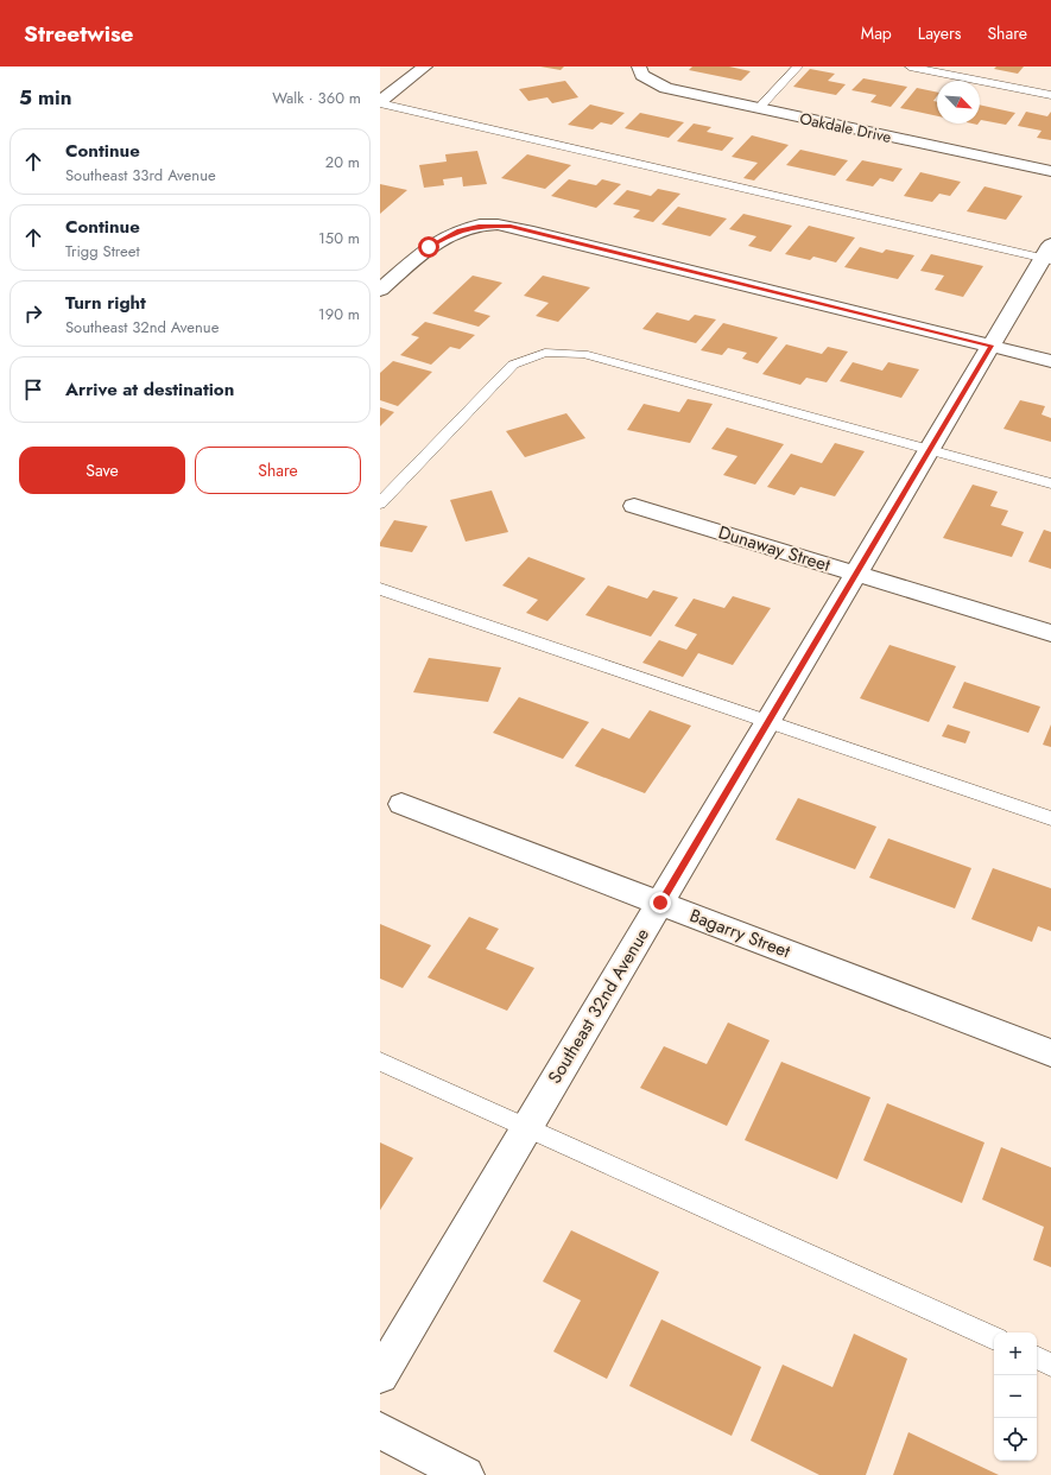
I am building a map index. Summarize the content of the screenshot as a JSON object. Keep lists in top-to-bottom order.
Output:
{
  "streets": {
    "street": [
      "Oakdale Drive",
      "Dunaway Street",
      "Bagarry Street",
      "Southeast 32nd Avenue"
    ]
  },
  "crossings": [
    ["Dunaway Street", "Southeast 32nd Avenue"],
    ["Bagarry Street", "Southeast 32nd Avenue"]
  ],
  "north": "bottom right",
  "page": {
    "header": "Streetwise",
    "nav": ["Map", "Layers", "Share"],
    "heading": ["5 min", "Walk · 360 m"],
    "list": [
      ["Continue", "Southeast 33rd Avenue", "20 m"],
      ["Continue", "Trigg Street", "150 m"],
      ["Turn right", "Southeast 32nd Avenue", "190 m"],
      "Arrive at destination"
    ],
    "buttons": ["Save", "Share"],
    "map_buttons": ["+", "−"]
  }
}
